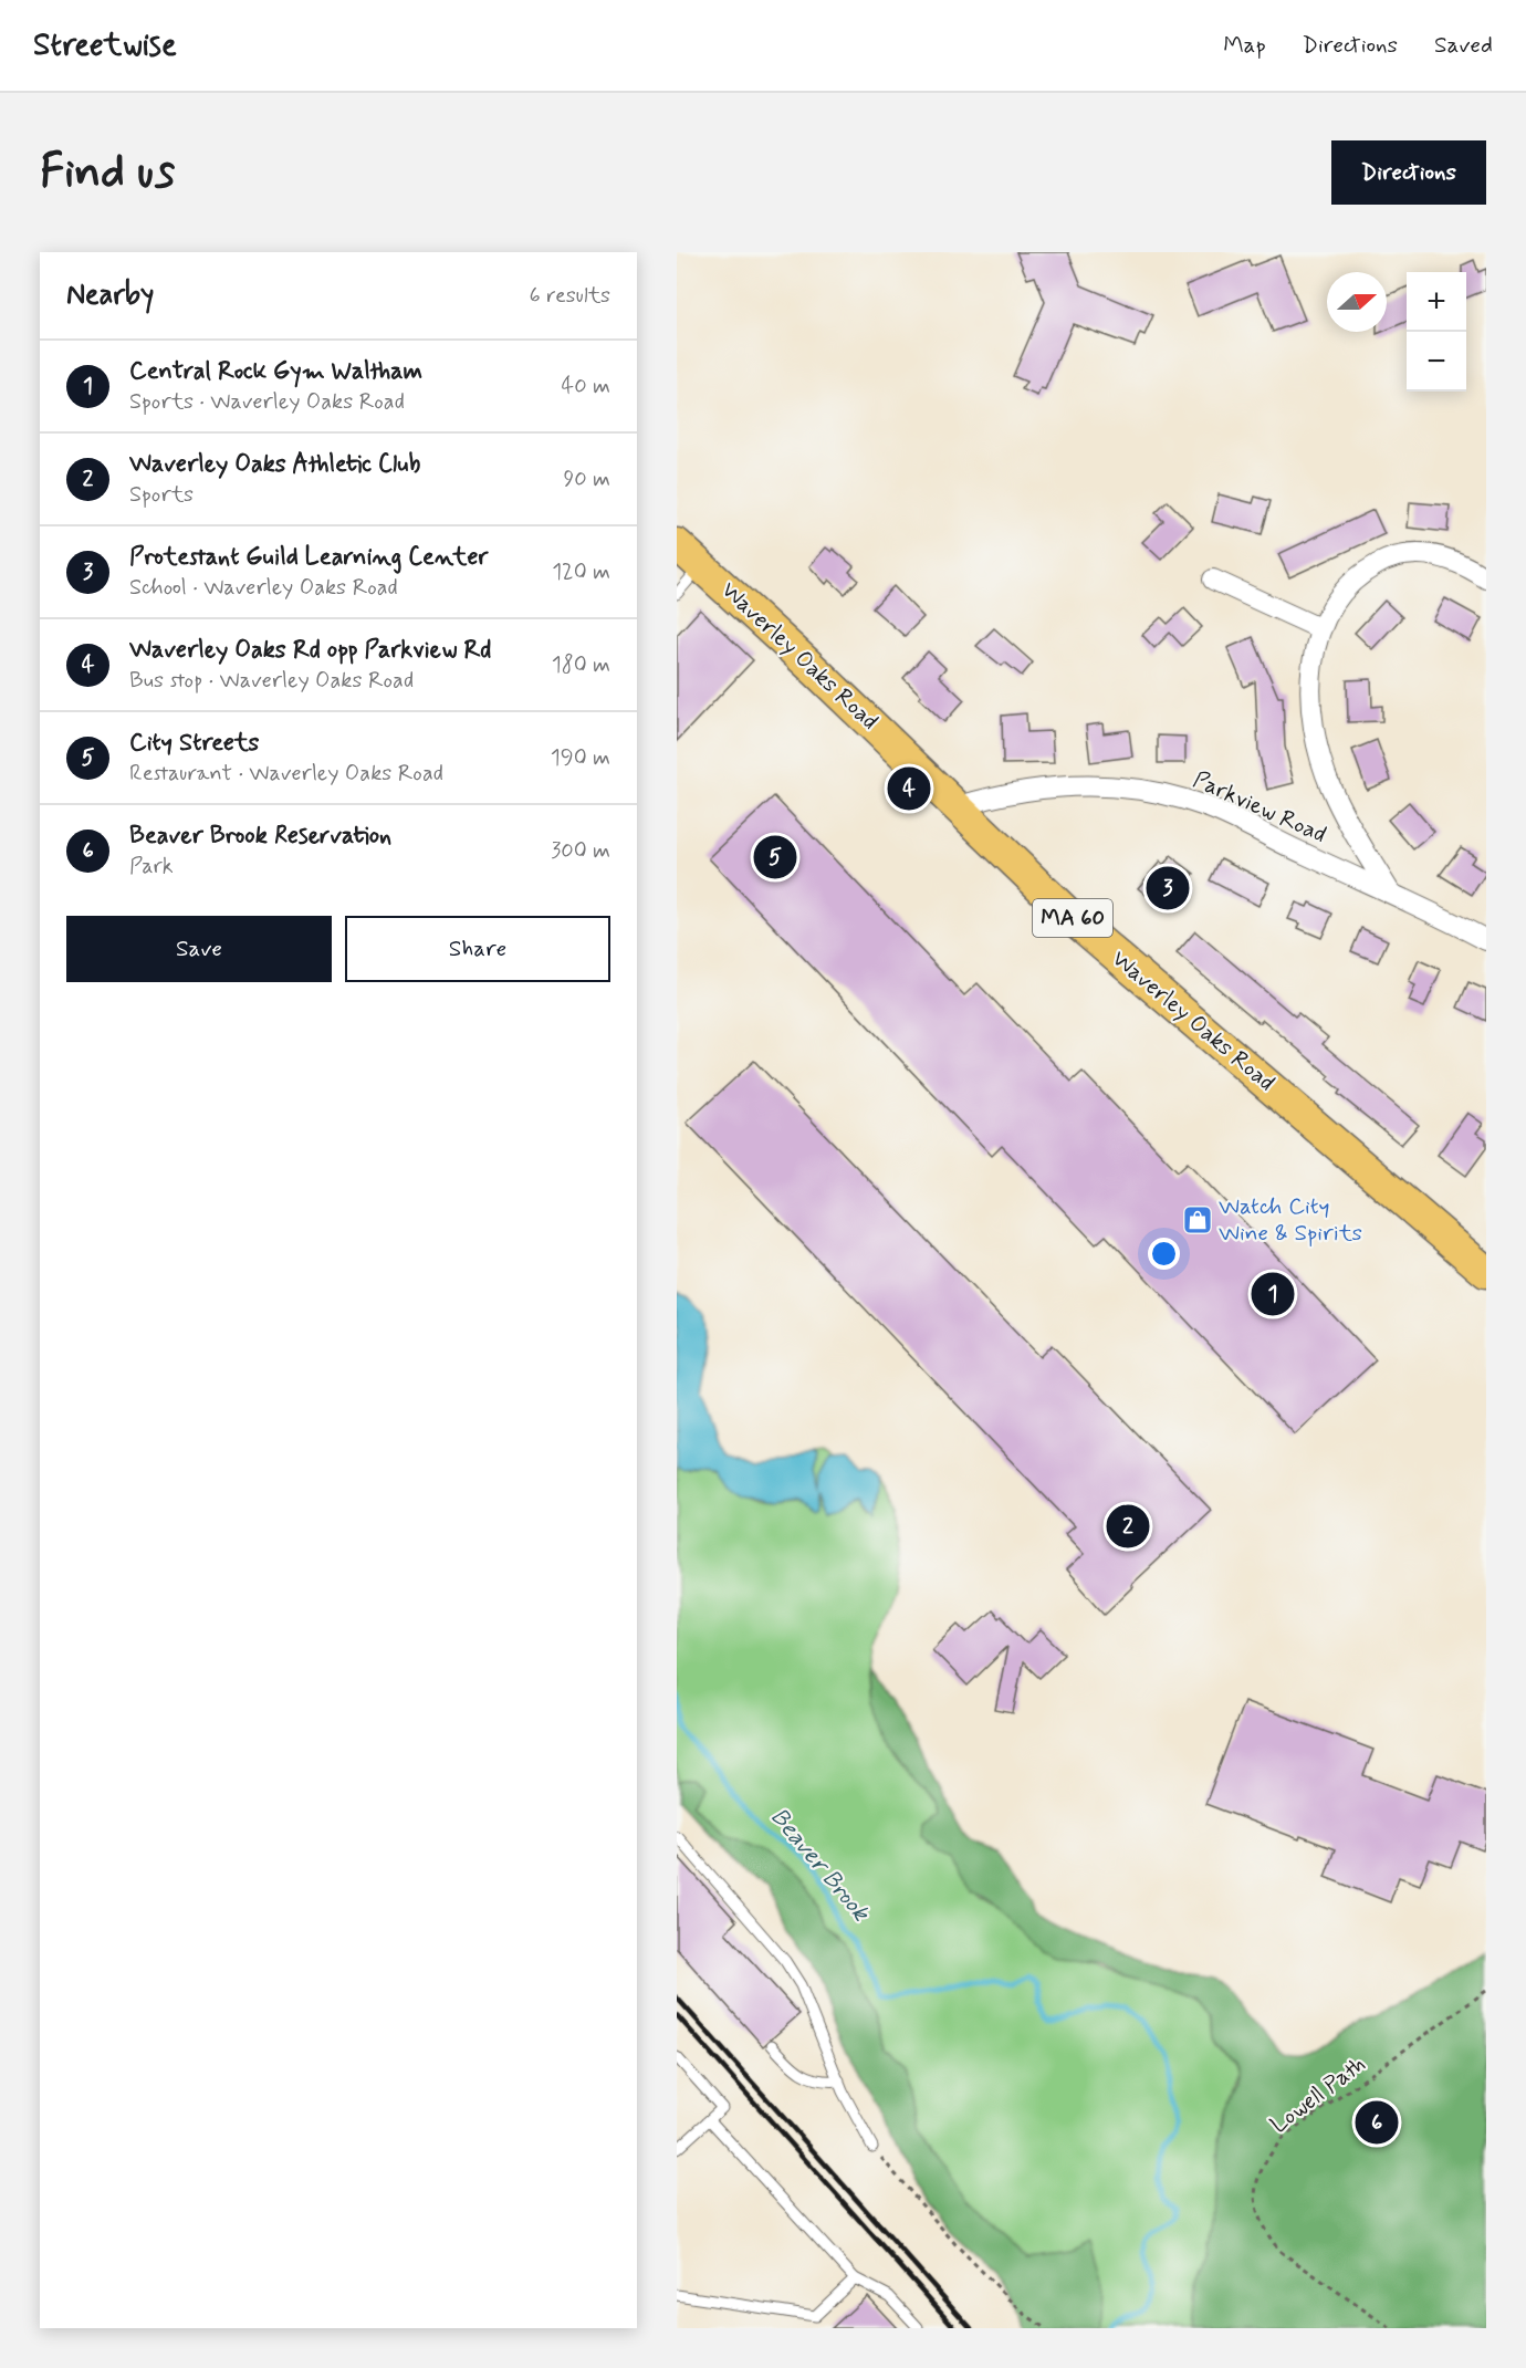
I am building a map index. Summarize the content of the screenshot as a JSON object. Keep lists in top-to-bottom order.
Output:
{
  "streets": {
    "main road": ["Waverley Oaks Road", "MA 60"],
    "street": ["Parkview Road"],
    "path": ["Lowell Path"]
  },
  "crossings": [
    ["Waverley Oaks Road", "Parkview Road"]
  ],
  "water": ["Beaver Brook"],
  "places": {
    "shop": ["Watch City Wine & Spirits"]
  },
  "north": "right",
  "page": {
    "header": "Streetwise",
    "nav": ["Map", "Directions", "Saved"],
    "buttons": [
      "Directions",
      ["Save", "Share"]
    ],
    "title": "Find us",
    "heading": ["Nearby", "6 results"],
    "map_buttons": ["+", "−"],
    "list": [
      {
        "mark": "1",
        "name": "Central Rock Gym Waltham",
        "note": "Sports · Waverley Oaks Road",
        "value": "40 m"
      },
      {
        "mark": "2",
        "name": "Waverley Oaks Athletic Club",
        "note": "Sports",
        "value": "90 m"
      },
      {
        "mark": "3",
        "name": "Protestant Guild Learning Center",
        "note": "School · Waverley Oaks Road",
        "value": "120 m"
      },
      {
        "mark": "4",
        "name": "Waverley Oaks Rd opp Parkview Rd",
        "note": "Bus stop · Waverley Oaks Road",
        "value": "180 m"
      },
      {
        "mark": "5",
        "name": "City Streets",
        "note": "Restaurant · Waverley Oaks Road",
        "value": "190 m"
      },
      {
        "mark": "6",
        "name": "Beaver Brook Reservation",
        "note": "Park",
        "value": "300 m"
      }
    ],
    "pins": [
      "4",
      "5",
      "3",
      "1",
      "2",
      "6"
    ]
  }
}
